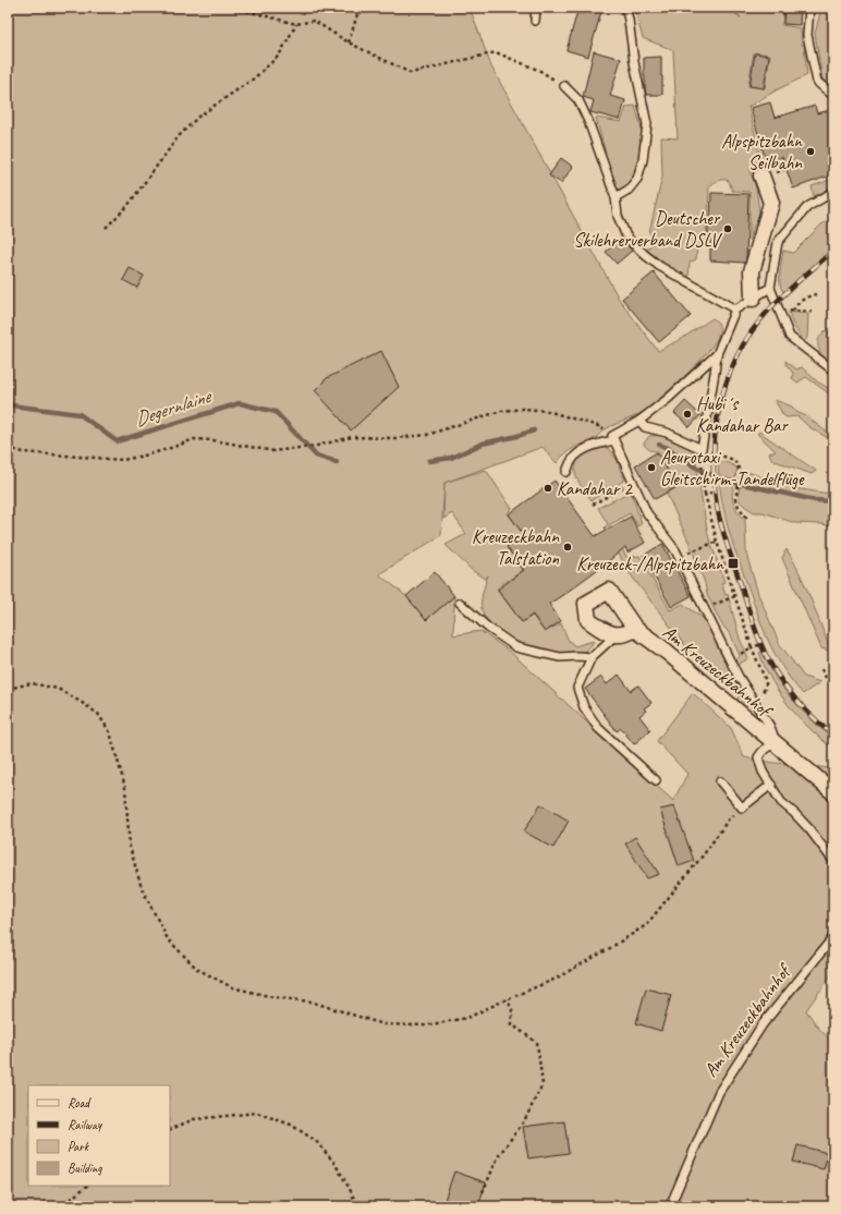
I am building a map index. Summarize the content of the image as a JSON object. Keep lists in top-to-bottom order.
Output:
{
  "streets": {
    "street": ["Am Kreuzeckbahnhof"]
  },
  "water": ["Degernlaine"],
  "places": {
    "other": [
      "Alpspitzbahn Seilbahn",
      "Deutscher Skilehrerverband DSLV",
      "Hubi´s Kandahar Bar",
      "Aeurotaxi Gleitschirm-Tandelflüge",
      "Kandahar 2",
      "Kreuzeckbahn Talstation"
    ],
    "transit": ["Kreuzeck-/Alpspitzbahn"]
  },
  "legend": [
    "Road",
    "Railway",
    "Park",
    "Building"
  ]
}
